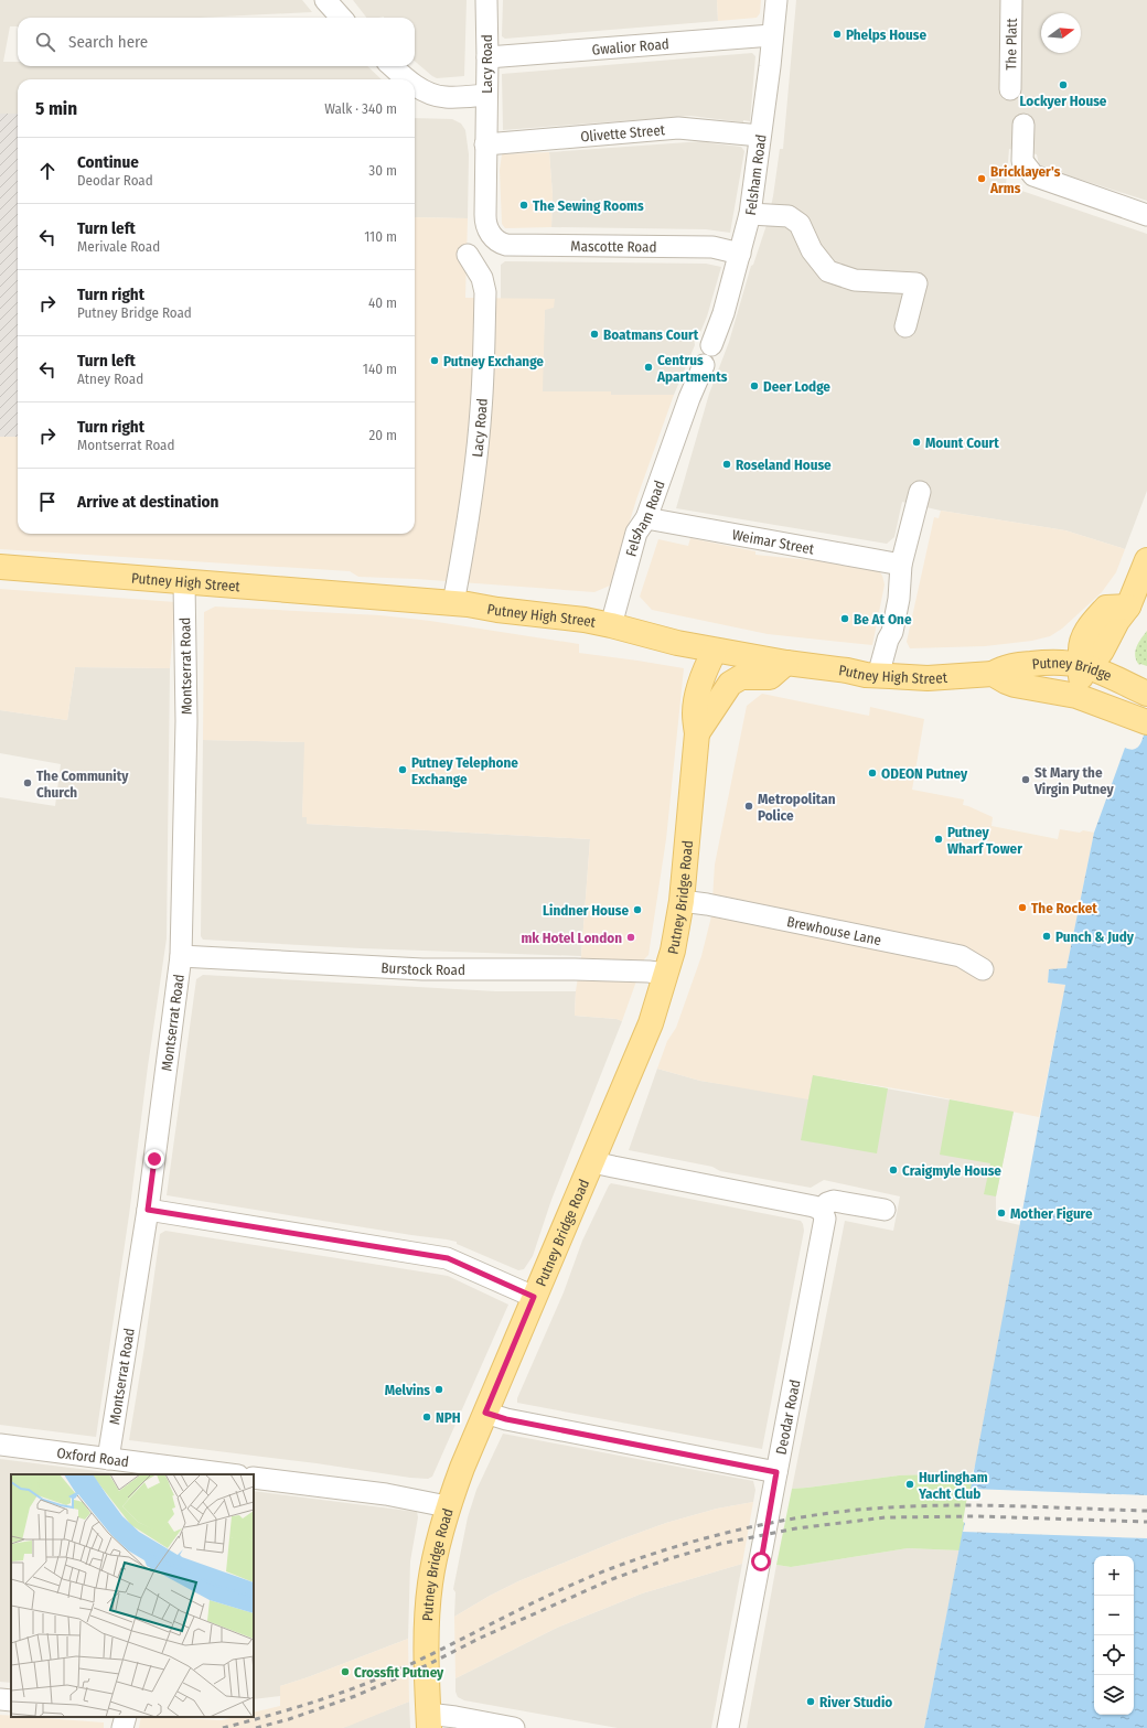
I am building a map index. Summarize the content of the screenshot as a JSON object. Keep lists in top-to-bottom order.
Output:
{
  "streets": {
    "main road": ["Putney High Street", "Putney Bridge", "Putney Bridge Road"],
    "street": [
      "The Platt",
      "Gwalior Road",
      "Lacy Road",
      "Olivette Street",
      "Felsham Road",
      "Mascotte Road",
      "Weimar Street",
      "Montserrat Road",
      "Brewhouse Lane",
      "Burstock Road",
      "Deodar Road",
      "Oxford Road"
    ]
  },
  "crossings": [
    ["Gwalior Road", "Lacy Road"],
    ["Gwalior Road", "Felsham Road"],
    ["Lacy Road", "Olivette Street"],
    ["Lacy Road", "Mascotte Road"],
    ["Lacy Road", "Putney High Street"],
    ["Olivette Street", "Felsham Road"],
    ["Felsham Road", "Mascotte Road"],
    ["Felsham Road", "Weimar Street"],
    ["Felsham Road", "Putney High Street"],
    ["Putney High Street", "Montserrat Road"],
    ["Putney High Street", "Putney Bridge"],
    ["Putney High Street", "Putney Bridge Road"],
    ["Montserrat Road", "Burstock Road"],
    ["Montserrat Road", "Oxford Road"],
    ["Putney Bridge Road", "Brewhouse Lane"],
    ["Putney Bridge Road", "Burstock Road"]
  ],
  "places": [
    "Phelps House",
    "Lockyer House",
    "Bricklayer's Arms",
    "The Sewing Rooms",
    "Boatmans Court",
    "Putney Exchange",
    "Centrus Apartments",
    "Deer Lodge",
    "Mount Court",
    "Roseland House",
    "Be At One",
    "Putney Telephone Exchange",
    "ODEON Putney",
    "St Mary the Virgin Putney",
    "The Community Church",
    "Metropolitan Police",
    "Putney Wharf Tower",
    "The Rocket",
    "Lindner House",
    "Punch & Judy",
    "mk Hotel London",
    "Craigmyle House",
    "Mother Figure",
    "Melvins",
    "NPH",
    "Hurlingham Yacht Club",
    "Crossfit Putney",
    "River Studio"
  ],
  "north": "right",
  "page": {
    "search": "Search here",
    "heading": ["5 min", "Walk · 340 m"],
    "list": [
      ["Continue", "Deodar Road", "30 m"],
      ["Turn left", "Merivale Road", "110 m"],
      ["Turn right", "Putney Bridge Road", "40 m"],
      ["Turn left", "Atney Road", "140 m"],
      ["Turn right", "Montserrat Road", "20 m"],
      "Arrive at destination"
    ],
    "map_buttons": ["+", "−"]
  }
}
